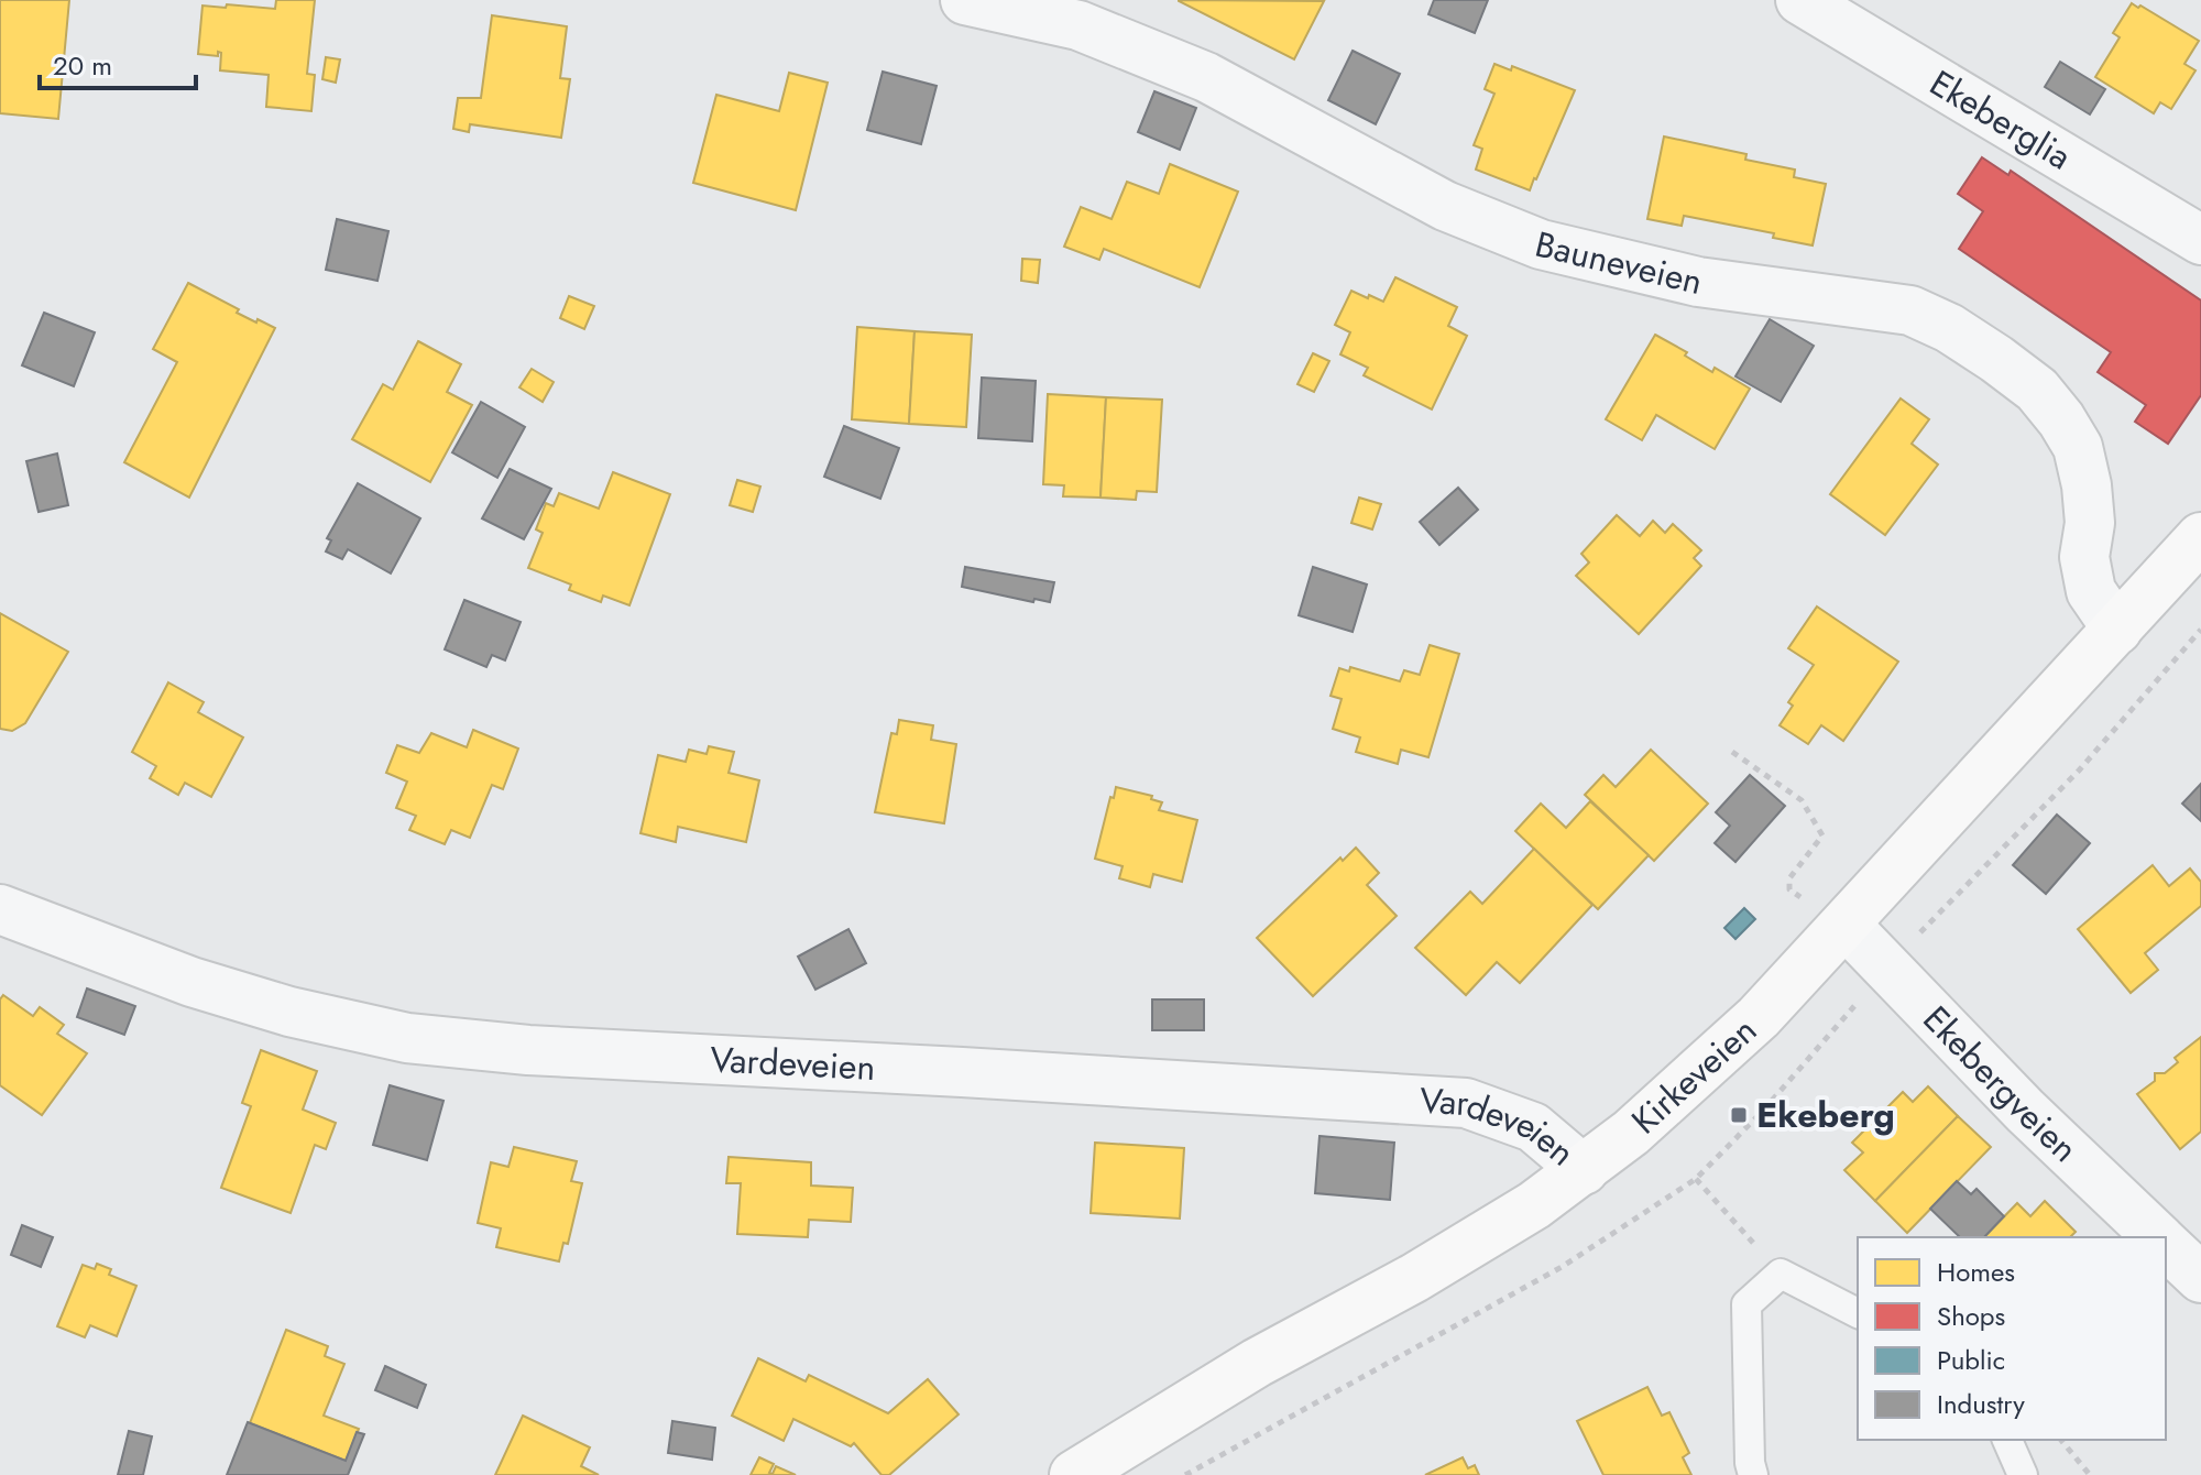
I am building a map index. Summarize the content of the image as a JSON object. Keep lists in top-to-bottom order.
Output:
{
  "streets": {
    "main road": ["Kirkeveien"],
    "street": [
      "Ekeberglia",
      "Bauneveien",
      "Vardeveien",
      "Ekebergveien"
    ]
  },
  "crossings": [
    ["Bauneveien", "Kirkeveien"],
    ["Vardeveien", "Kirkeveien"],
    ["Kirkeveien", "Ekebergveien"]
  ],
  "places": {
    "transit": ["Ekeberg"]
  },
  "legend": [
    "Homes",
    "Shops",
    "Public",
    "Industry"
  ],
  "scale_bar": "20 m"
}
